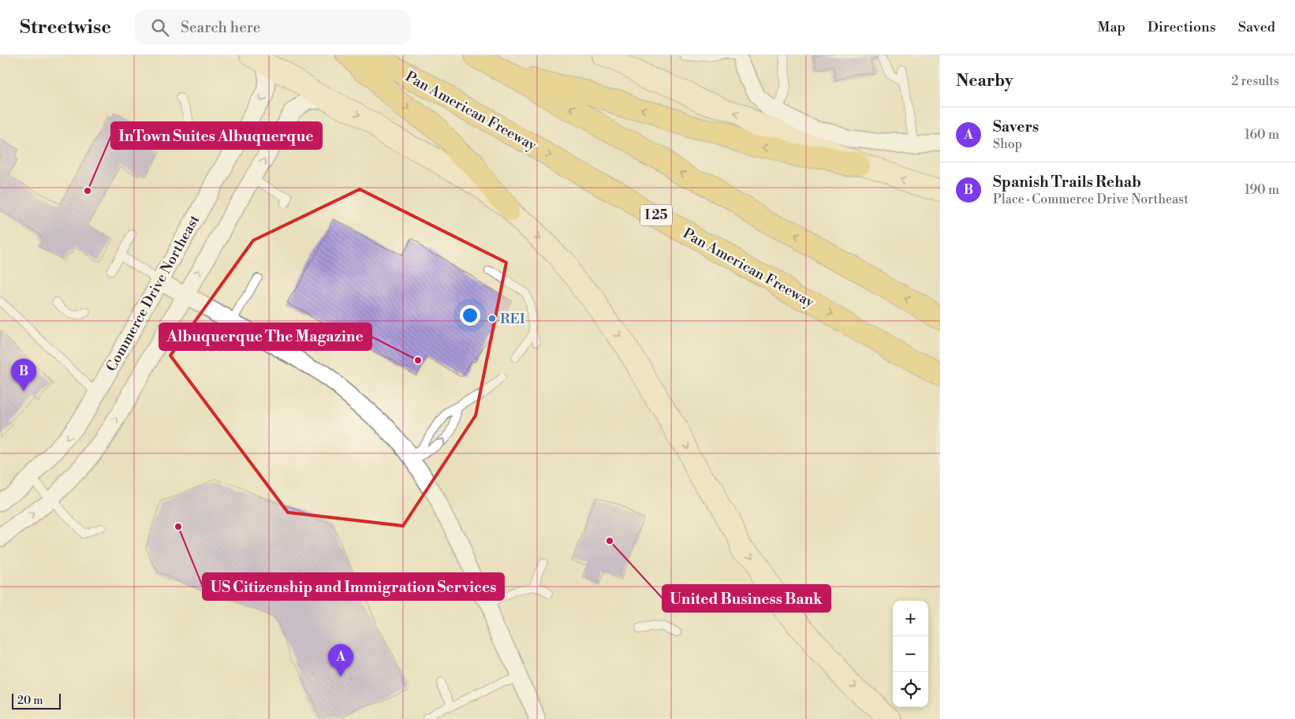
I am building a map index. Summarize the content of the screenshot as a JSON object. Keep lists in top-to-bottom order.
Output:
{
  "streets": {
    "highway": ["Pan American Freeway", "I 25"],
    "street": ["Commerce Drive Northeast"]
  },
  "places": [
    "InTown Suites Albuquerque",
    "REI",
    "Albuquerque The Magazine",
    "US Citizenship and Immigration Services",
    "United Business Bank"
  ],
  "scale_bar": "20 m",
  "page": {
    "header": "Streetwise",
    "search": "Search here",
    "nav": ["Map", "Directions", "Saved"],
    "heading": ["Nearby", "2 results"],
    "list": [
      {
        "mark": "A",
        "name": "Savers",
        "note": "Shop",
        "value": "160 m"
      },
      {
        "mark": "B",
        "name": "Spanish Trails Rehab",
        "note": "Place · Commerce Drive Northeast",
        "value": "190 m"
      }
    ],
    "pins": ["B", "A"],
    "map_buttons": ["+", "−"],
    "scale": "20 m"
  }
}
